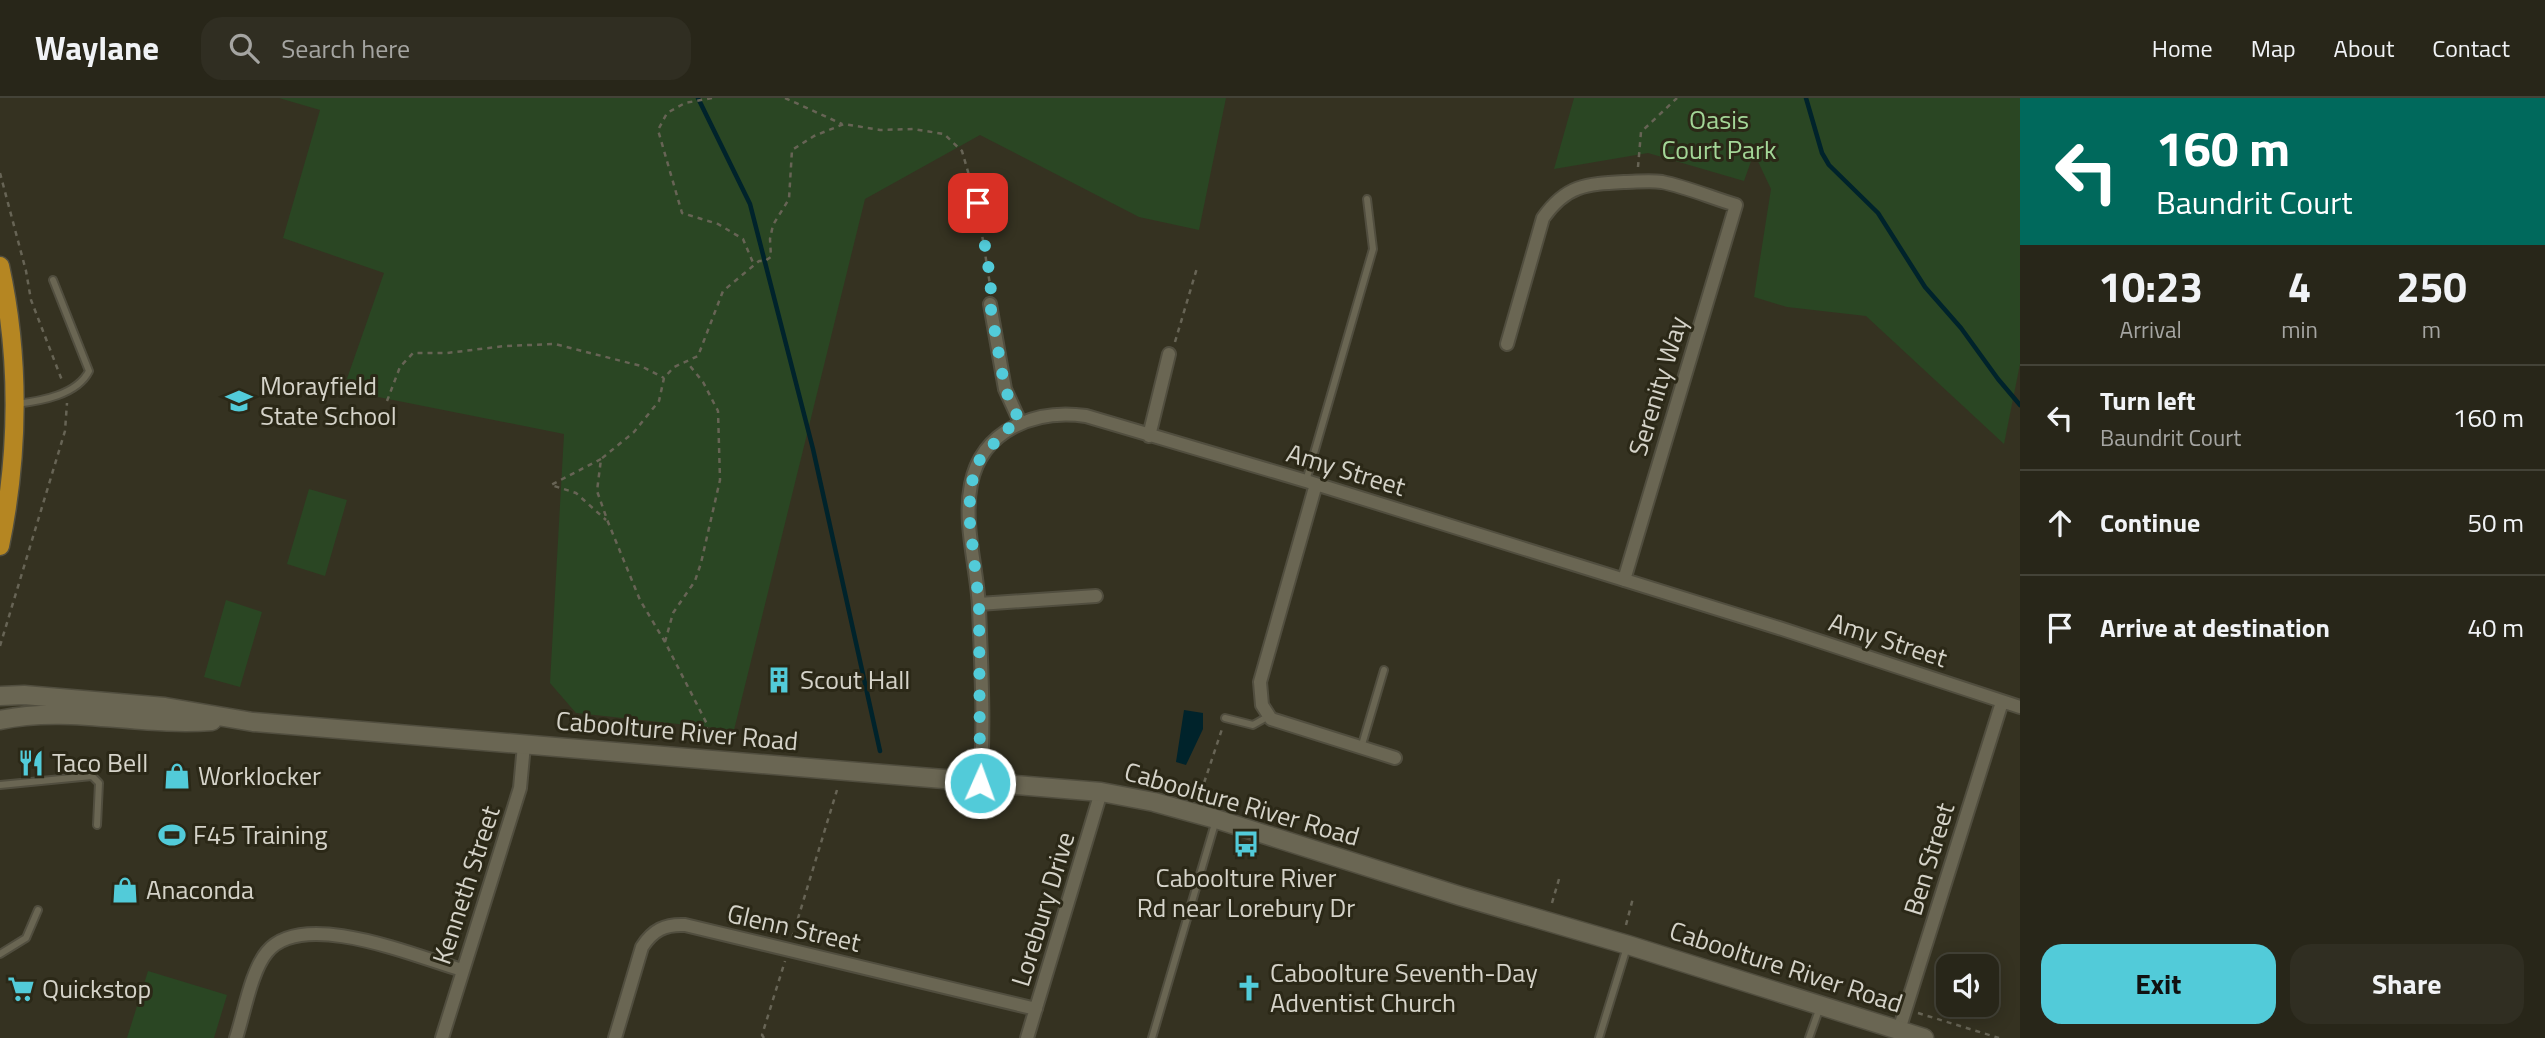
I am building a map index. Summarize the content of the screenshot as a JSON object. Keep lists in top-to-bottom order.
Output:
{
  "streets": {
    "main road": ["Caboolture River Road"],
    "street": [
      "Serenity Way",
      "Amy Street",
      "Ben Street",
      "Kenneth Street",
      "Lorebury Drive",
      "Glenn Street"
    ]
  },
  "crossings": [
    ["Serenity Way", "Amy Street"],
    ["Amy Street", "Caboolture River Road"],
    ["Amy Street", "Ben Street"],
    ["Caboolture River Road", "Ben Street"],
    ["Caboolture River Road", "Kenneth Street"],
    ["Caboolture River Road", "Lorebury Drive"],
    ["Lorebury Drive", "Glenn Street"]
  ],
  "parks": ["Oasis Court Park"],
  "places": {
    "school or university": ["Morayfield State School"],
    "building": ["Scout Hall"],
    "restaurant": ["Taco Bell"],
    "shop": ["Worklocker", "Anaconda"],
    "sports": ["F45 Training"],
    "bus stop": ["Caboolture River Rd near Lorebury Dr"],
    "church": ["Caboolture Seventh-Day Adventist Church"],
    "supermarket": ["Quickstop"]
  },
  "page": {
    "header": "Waylane",
    "search": "Search here",
    "nav": [
      "Home",
      "Map",
      "About",
      "Contact"
    ],
    "turn": ["160 m", "Baundrit Court"],
    "eta": [
      "10:23",
      "Arrival",
      "4",
      "min",
      "250",
      "m"
    ],
    "list": [
      {
        "name": "Turn left",
        "note": "Baundrit Court",
        "value": "160 m"
      },
      {
        "name": "Continue",
        "value": "50 m"
      },
      {
        "name": "Arrive at destination",
        "value": "40 m"
      }
    ],
    "buttons": ["Exit", "Share"]
  }
}
